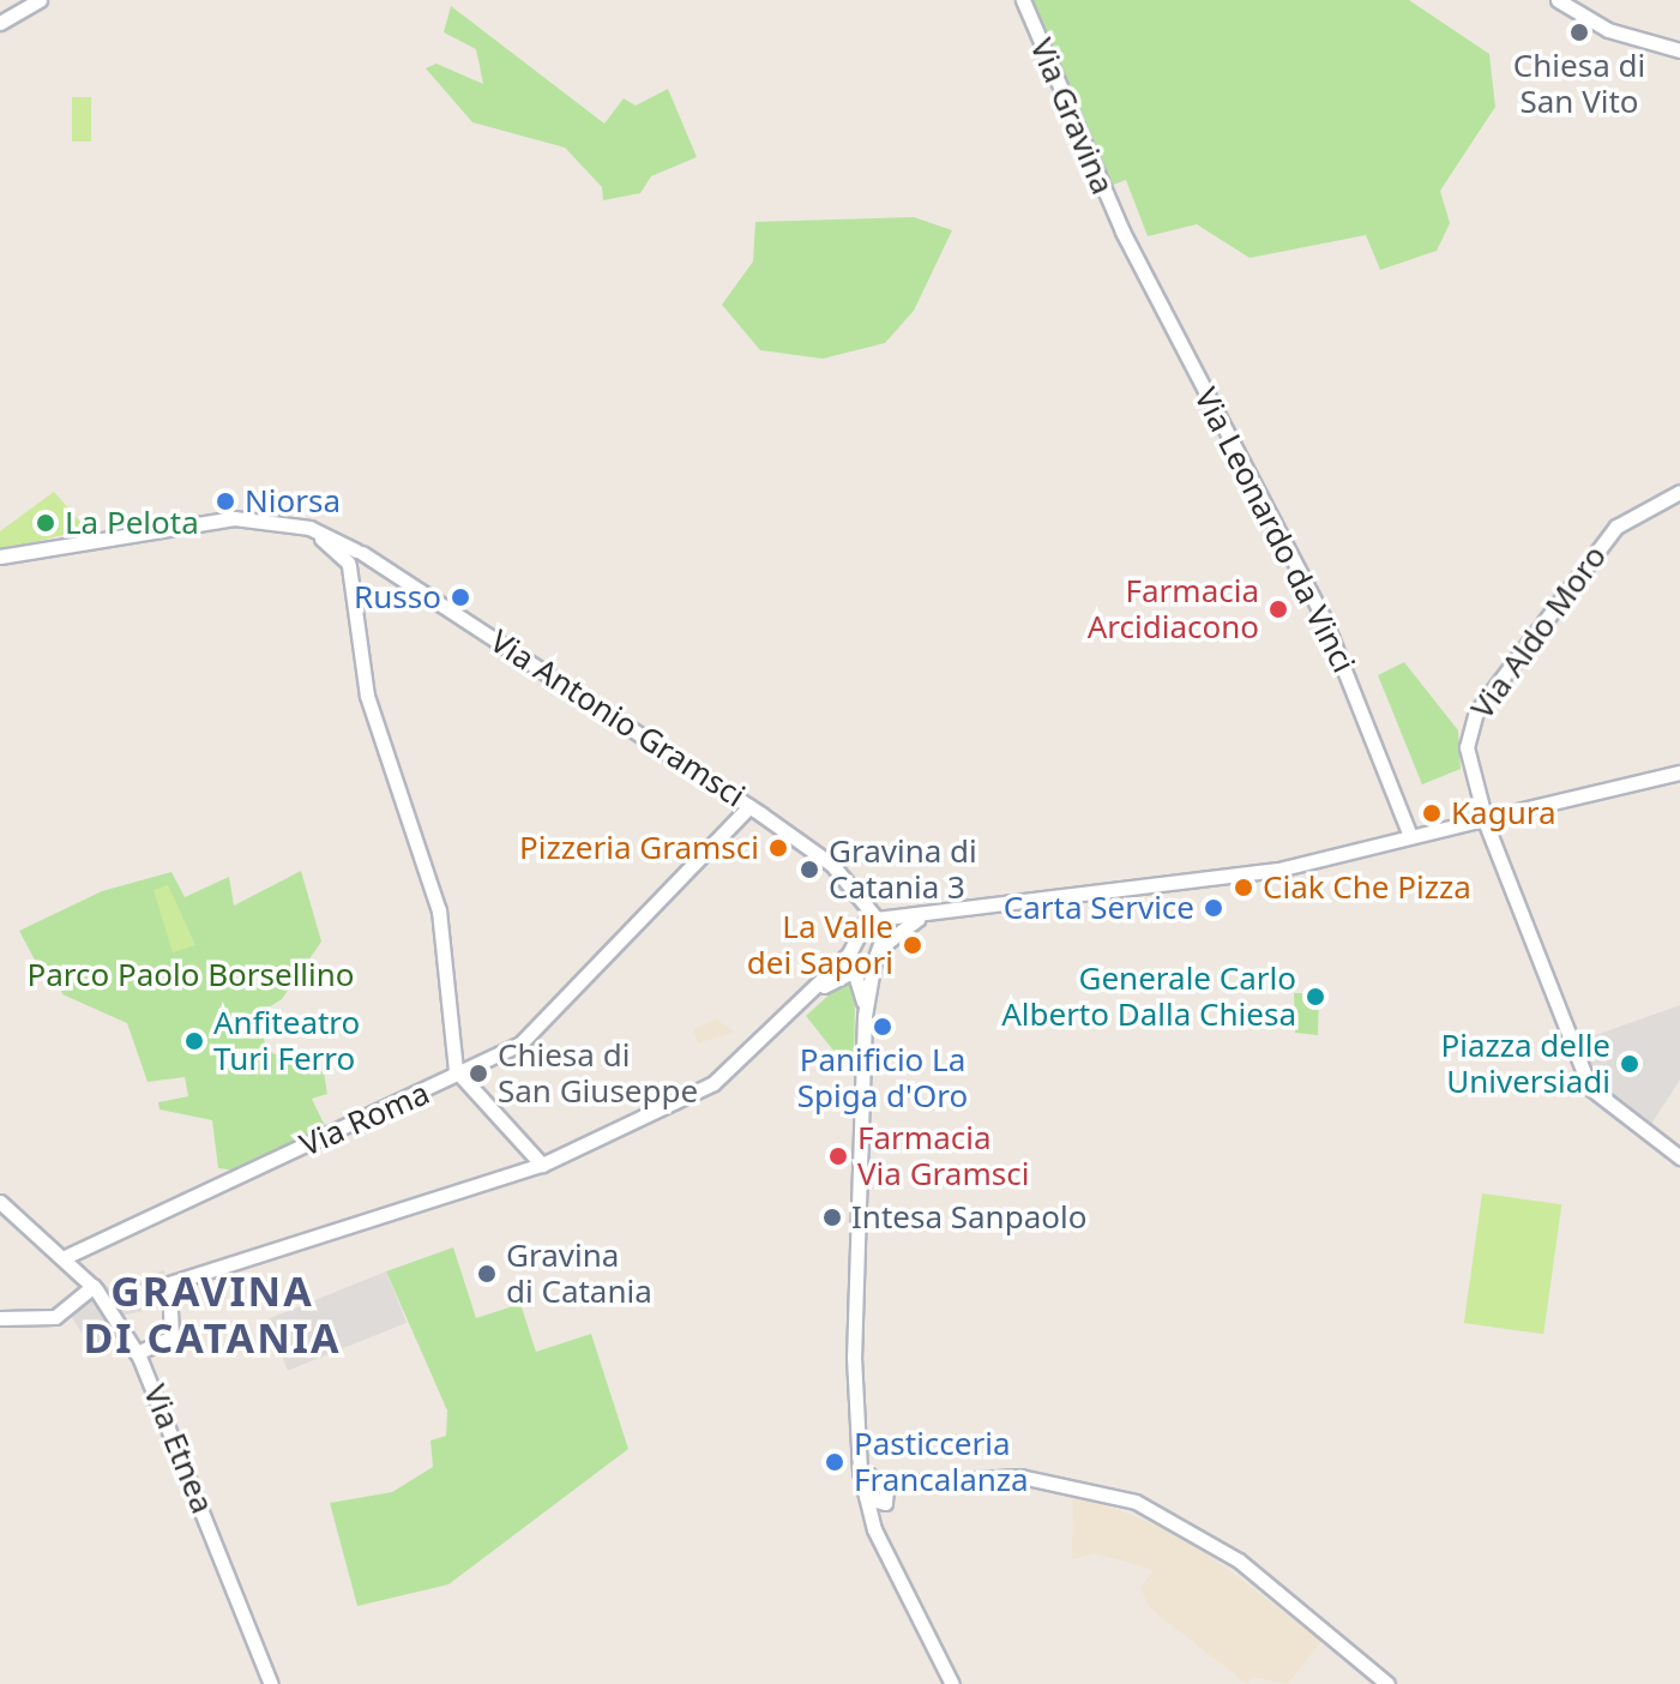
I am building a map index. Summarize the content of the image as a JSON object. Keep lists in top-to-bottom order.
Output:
{
  "streets": {
    "main road": [
      "Via Gravina",
      "Via Leonardo da Vinci",
      "Via Aldo Moro",
      "Via Antonio Gramsci",
      "Via Roma",
      "Via Etnea"
    ]
  },
  "crossings": [
    ["Via Gravina", "Via Leonardo da Vinci"],
    ["Via Antonio Gramsci", "Via Roma"],
    ["Via Roma", "Via Etnea"]
  ],
  "districts": ["GRAVINA DI CATANIA"],
  "parks": ["Parco Paolo Borsellino"],
  "places": [
    "Chiesa di San Vito",
    "Niorsa",
    "La Pelota",
    "Russo",
    "Farmacia Arcidiacono",
    "Kagura",
    "Pizzeria Gramsci",
    "Gravina di Catania 3",
    "Ciak Che Pizza",
    "Carta Service",
    "La Valle dei Sapori",
    "Generale Carlo Alberto Dalla Chiesa",
    "Panificio La Spiga d'Oro",
    "Anfiteatro Turi Ferro",
    "Piazza delle Universiadi",
    "Chiesa di San Giuseppe",
    "Farmacia Via Gramsci",
    "Intesa Sanpaolo",
    "Gravina di Catania",
    "Pasticceria Francalanza"
  ]
}
